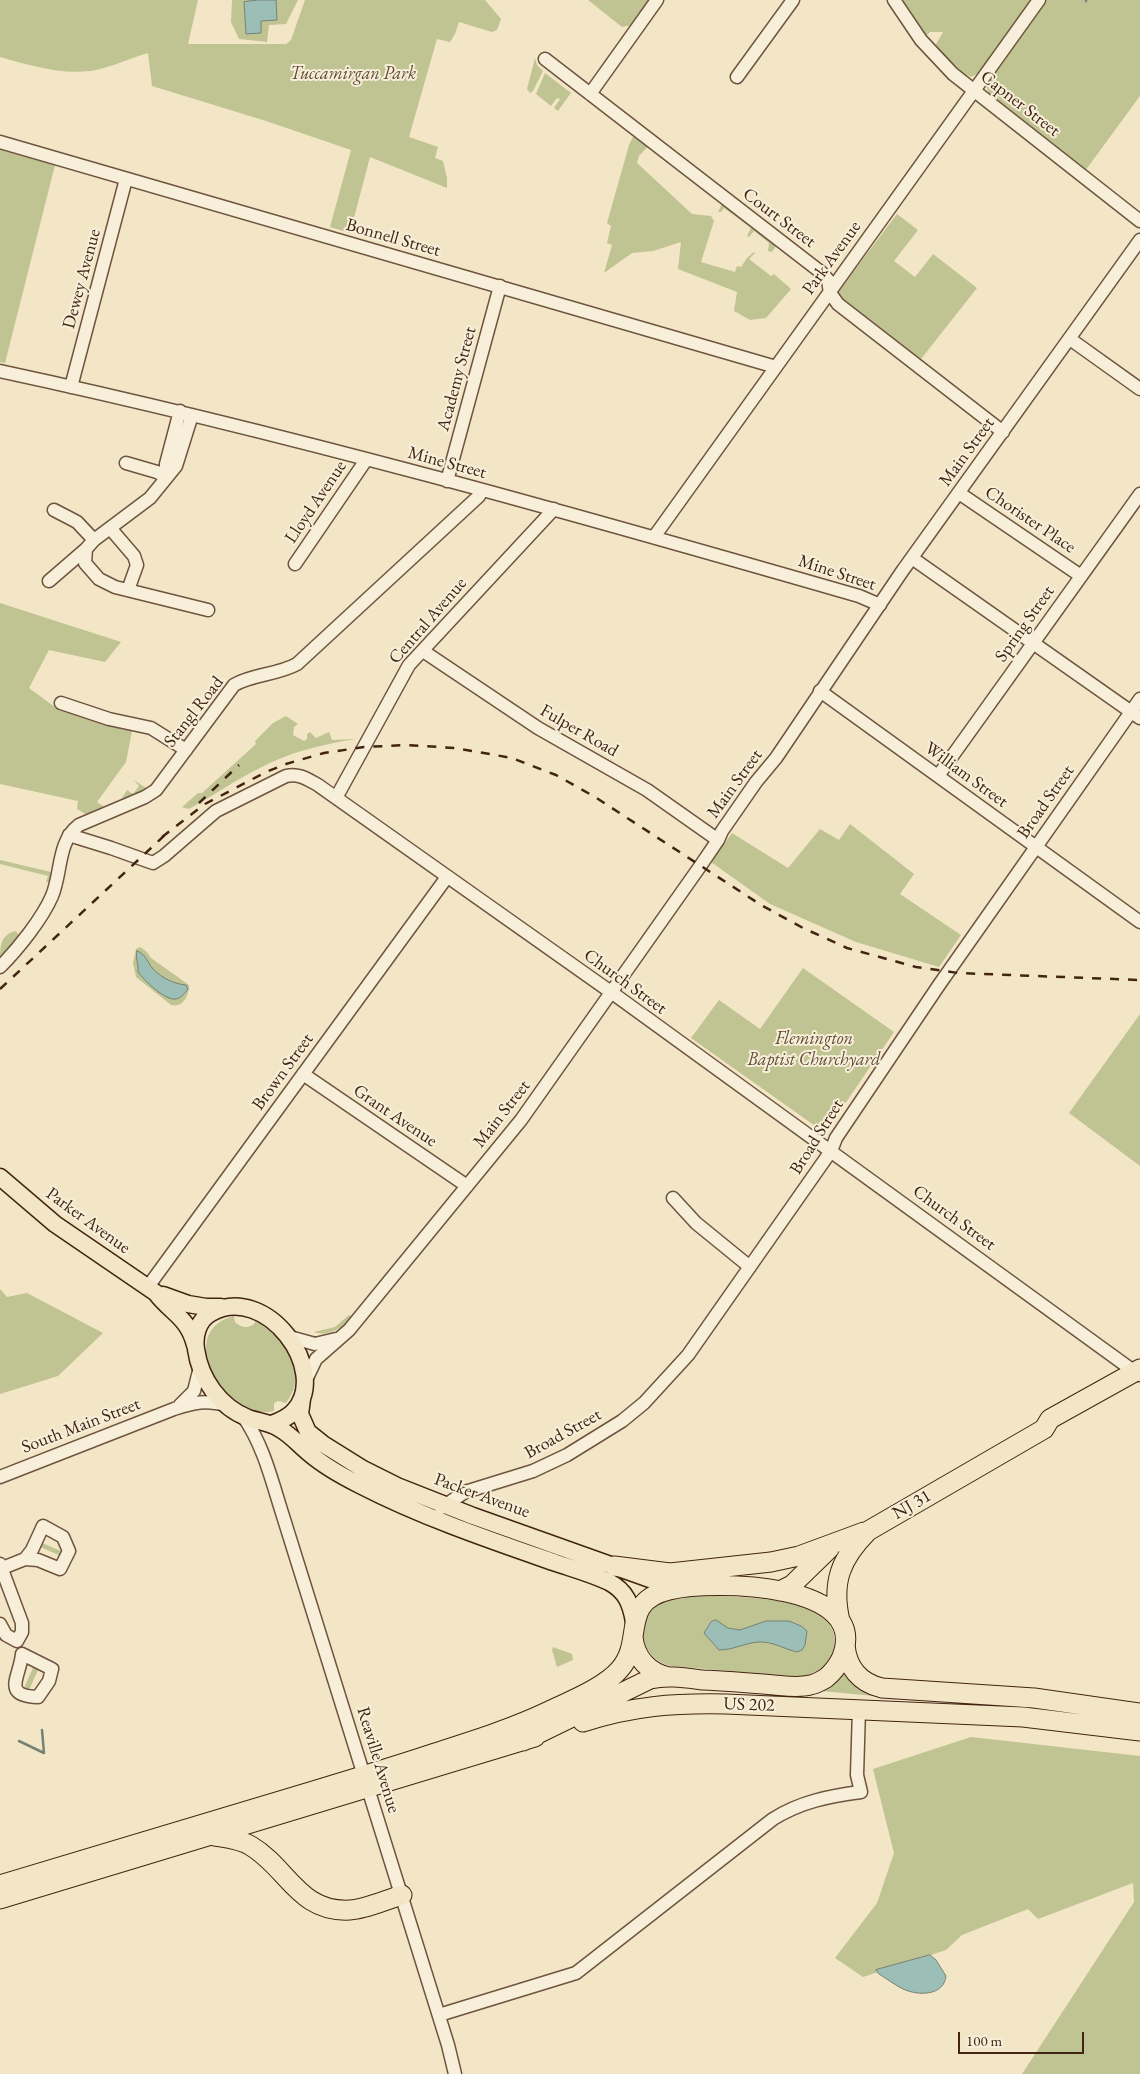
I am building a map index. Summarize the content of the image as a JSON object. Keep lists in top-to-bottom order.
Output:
{
  "streets": {
    "highway": ["NJ 31", "US 202"],
    "main road": ["Parker Avenue", "Packer Avenue"],
    "street": [
      "Capner Street",
      "Court Street",
      "Bonnell Street",
      "Park Avenue",
      "Dewey Avenue",
      "Academy Street",
      "Main Street",
      "Mine Street",
      "Lloyd Avenue",
      "Chorister Place",
      "Central Avenue",
      "Spring Street",
      "Stangl Road",
      "Fulper Road",
      "William Street",
      "Broad Street",
      "Church Street",
      "Brown Street",
      "Grant Avenue",
      "South Main Street",
      "Reaville Avenue"
    ]
  },
  "crossings": [
    ["Capner Street", "Park Avenue"],
    ["Court Street", "Park Avenue"],
    ["Court Street", "Main Street"],
    ["Bonnell Street", "Park Avenue"],
    ["Bonnell Street", "Dewey Avenue"],
    ["Bonnell Street", "Academy Street"],
    ["Park Avenue", "Mine Street"],
    ["Dewey Avenue", "Mine Street"],
    ["Academy Street", "Mine Street"],
    ["Main Street", "Mine Street"],
    ["Main Street", "Chorister Place"],
    ["Main Street", "Fulper Road"],
    ["Main Street", "William Street"],
    ["Main Street", "Church Street"],
    ["Main Street", "Grant Avenue"],
    ["Main Street", "Parker Avenue"],
    ["Main Street", "South Main Street"],
    ["Main Street", "Packer Avenue"],
    ["Main Street", "Reaville Avenue"],
    ["Mine Street", "Lloyd Avenue"],
    ["Mine Street", "Central Avenue"],
    ["Mine Street", "Stangl Road"],
    ["Chorister Place", "Spring Street"],
    ["Central Avenue", "Fulper Road"],
    ["Central Avenue", "Church Street"],
    ["Spring Street", "William Street"],
    ["Stangl Road", "Church Street"],
    ["William Street", "Broad Street"],
    ["Broad Street", "Church Street"],
    ["Broad Street", "Packer Avenue"],
    ["Church Street", "Brown Street"],
    ["Church Street", "NJ 31"],
    ["Brown Street", "Grant Avenue"],
    ["Brown Street", "Parker Avenue"],
    ["Parker Avenue", "South Main Street"],
    ["Parker Avenue", "Packer Avenue"],
    ["Parker Avenue", "Reaville Avenue"],
    ["South Main Street", "Packer Avenue"],
    ["South Main Street", "Reaville Avenue"],
    ["Packer Avenue", "US 202"],
    ["Packer Avenue", "Reaville Avenue"],
    ["NJ 31", "US 202"],
    ["US 202", "Reaville Avenue"]
  ],
  "parks": ["Tuccamirgan Park", "Flemington Baptist Churchyard"],
  "scale_bar": "100 m"
}
